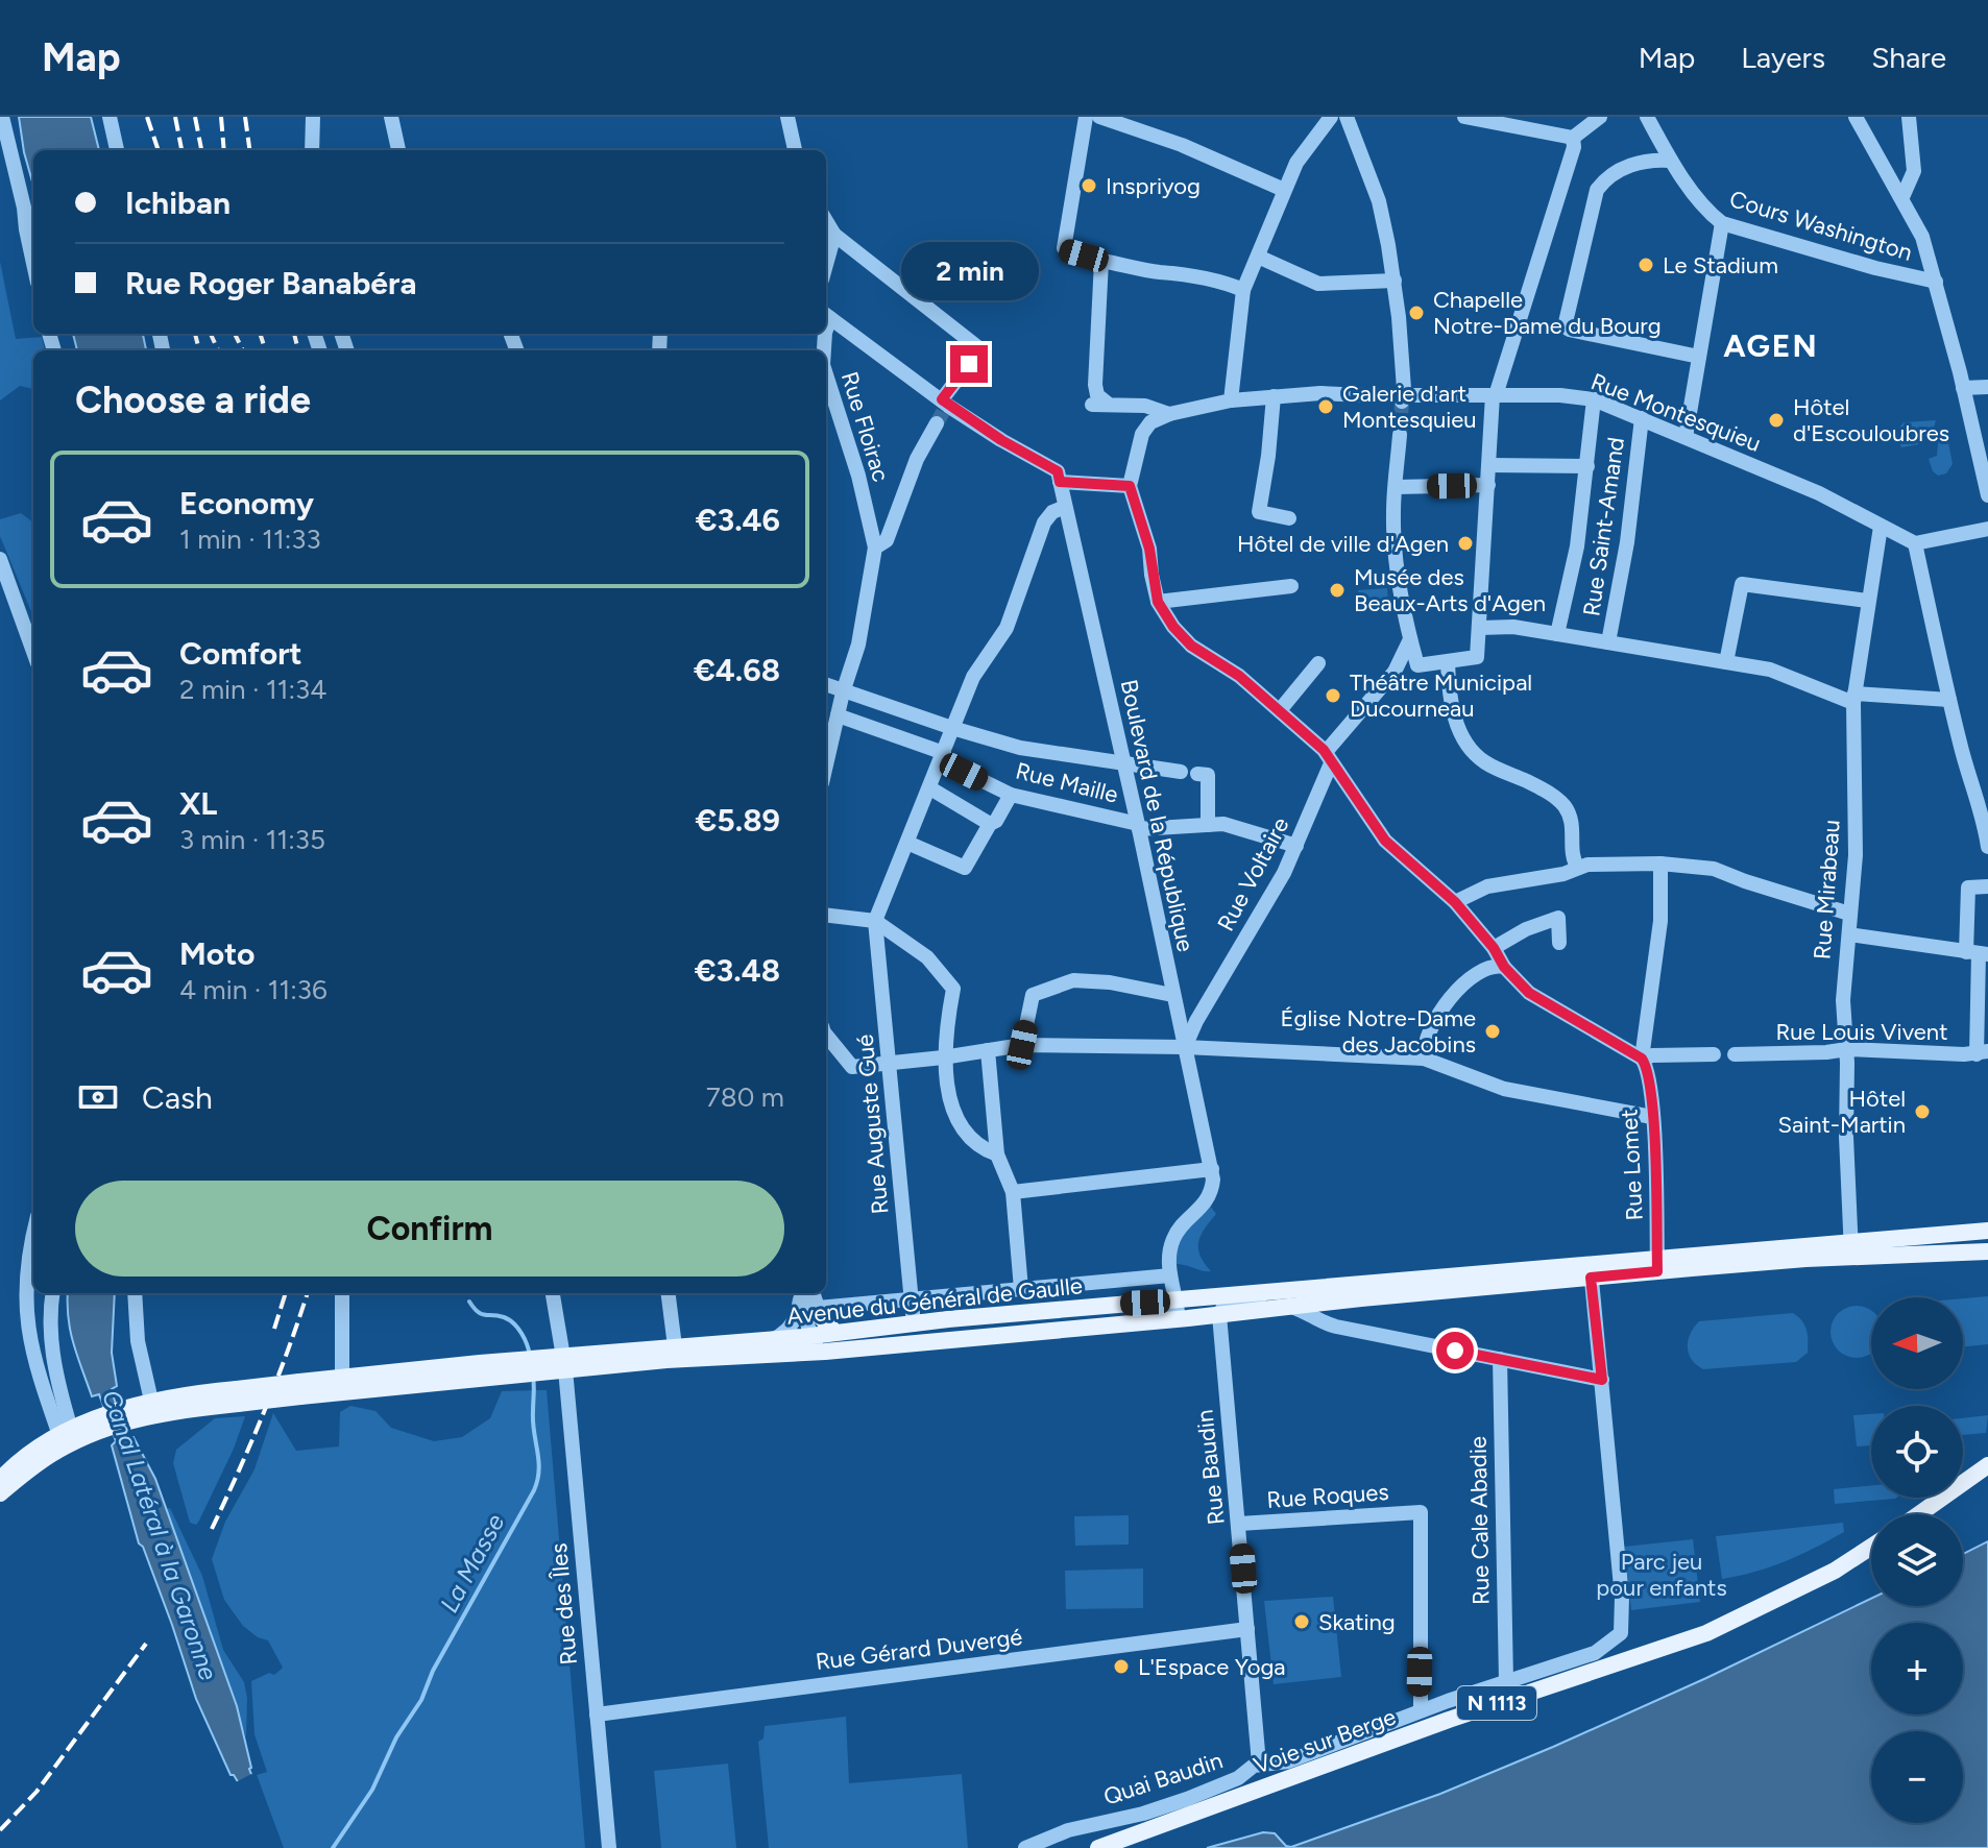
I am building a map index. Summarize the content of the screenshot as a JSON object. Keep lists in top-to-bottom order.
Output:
{
  "streets": {
    "main road": ["Avenue du Général de Gaulle", "N 1113", "Voie sur Berge"],
    "street": [
      "Cours Washington",
      "Rue Montesquieu",
      "Rue Floirac",
      "Rue Saint-Amand",
      "Rue Maille",
      "Boulevard de la République",
      "Rue Voltaire",
      "Rue Mirabeau",
      "Rue Louis Vivent",
      "Rue Auguste Gué",
      "Rue Lomet",
      "Rue Baudin",
      "Rue Roques",
      "Rue Cale Abadie",
      "Rue des Îles",
      "Rue Gérard Duvergé",
      "Quai Baudin"
    ]
  },
  "crossings": [
    ["Rue Montesquieu", "Rue Saint-Amand"],
    ["Rue Montesquieu", "Rue Mirabeau"],
    ["Rue Maille", "Boulevard de la République"],
    ["Rue Maille", "Rue Voltaire"],
    ["Boulevard de la République", "Rue Voltaire"],
    ["Rue Mirabeau", "Rue Louis Vivent"],
    ["Rue Mirabeau", "Avenue du Général de Gaulle"],
    ["Rue Auguste Gué", "Avenue du Général de Gaulle"],
    ["Rue Lomet", "Avenue du Général de Gaulle"],
    ["Avenue du Général de Gaulle", "Rue Baudin"],
    ["Avenue du Général de Gaulle", "Rue des Îles"],
    ["Rue Baudin", "Rue Roques"],
    ["Rue Baudin", "Rue Gérard Duvergé"],
    ["Rue Baudin", "Quai Baudin"],
    ["Rue Roques", "Quai Baudin"],
    ["Rue Cale Abadie", "Quai Baudin"],
    ["Rue des Îles", "Rue Gérard Duvergé"]
  ],
  "districts": ["AGEN"],
  "water": ["Canal Latéral à la Garonne", "La Masse"],
  "parks": ["Parc jeu pour enfants"],
  "places": [
    "Inspriyog",
    "Le Stadium",
    "Chapelle Notre-Dame du Bourg",
    "Galerie d'art Montesquieu",
    "Hôtel d'Escouloubres",
    "Hôtel de ville d'Agen",
    "Musée des Beaux-Arts d'Agen",
    "Théâtre Municipal Ducourneau",
    "Église Notre-Dame des Jacobins",
    "Hôtel Saint-Martin",
    "Skating",
    "L'Espace Yoga"
  ],
  "north": "left",
  "page": {
    "header": "Map",
    "nav": ["Map", "Layers", "Share"],
    "banner": ["Ichiban", "Rue Roger Banabéra"],
    "bubble": "2 min",
    "heading": "Choose a ride",
    "list": [
      {
        "name": "Economy",
        "note": "1 min · 11:33",
        "value": "€3.46"
      },
      {
        "name": "Comfort",
        "note": "2 min · 11:34",
        "value": "€4.68"
      },
      {
        "name": "XL",
        "note": "3 min · 11:35",
        "value": "€5.89"
      },
      {
        "name": "Moto",
        "note": "4 min · 11:36",
        "value": "€3.48"
      }
    ],
    "pay": ["Cash", "780 m"],
    "buttons": "Confirm",
    "map_buttons": ["+", "−"]
  }
}
